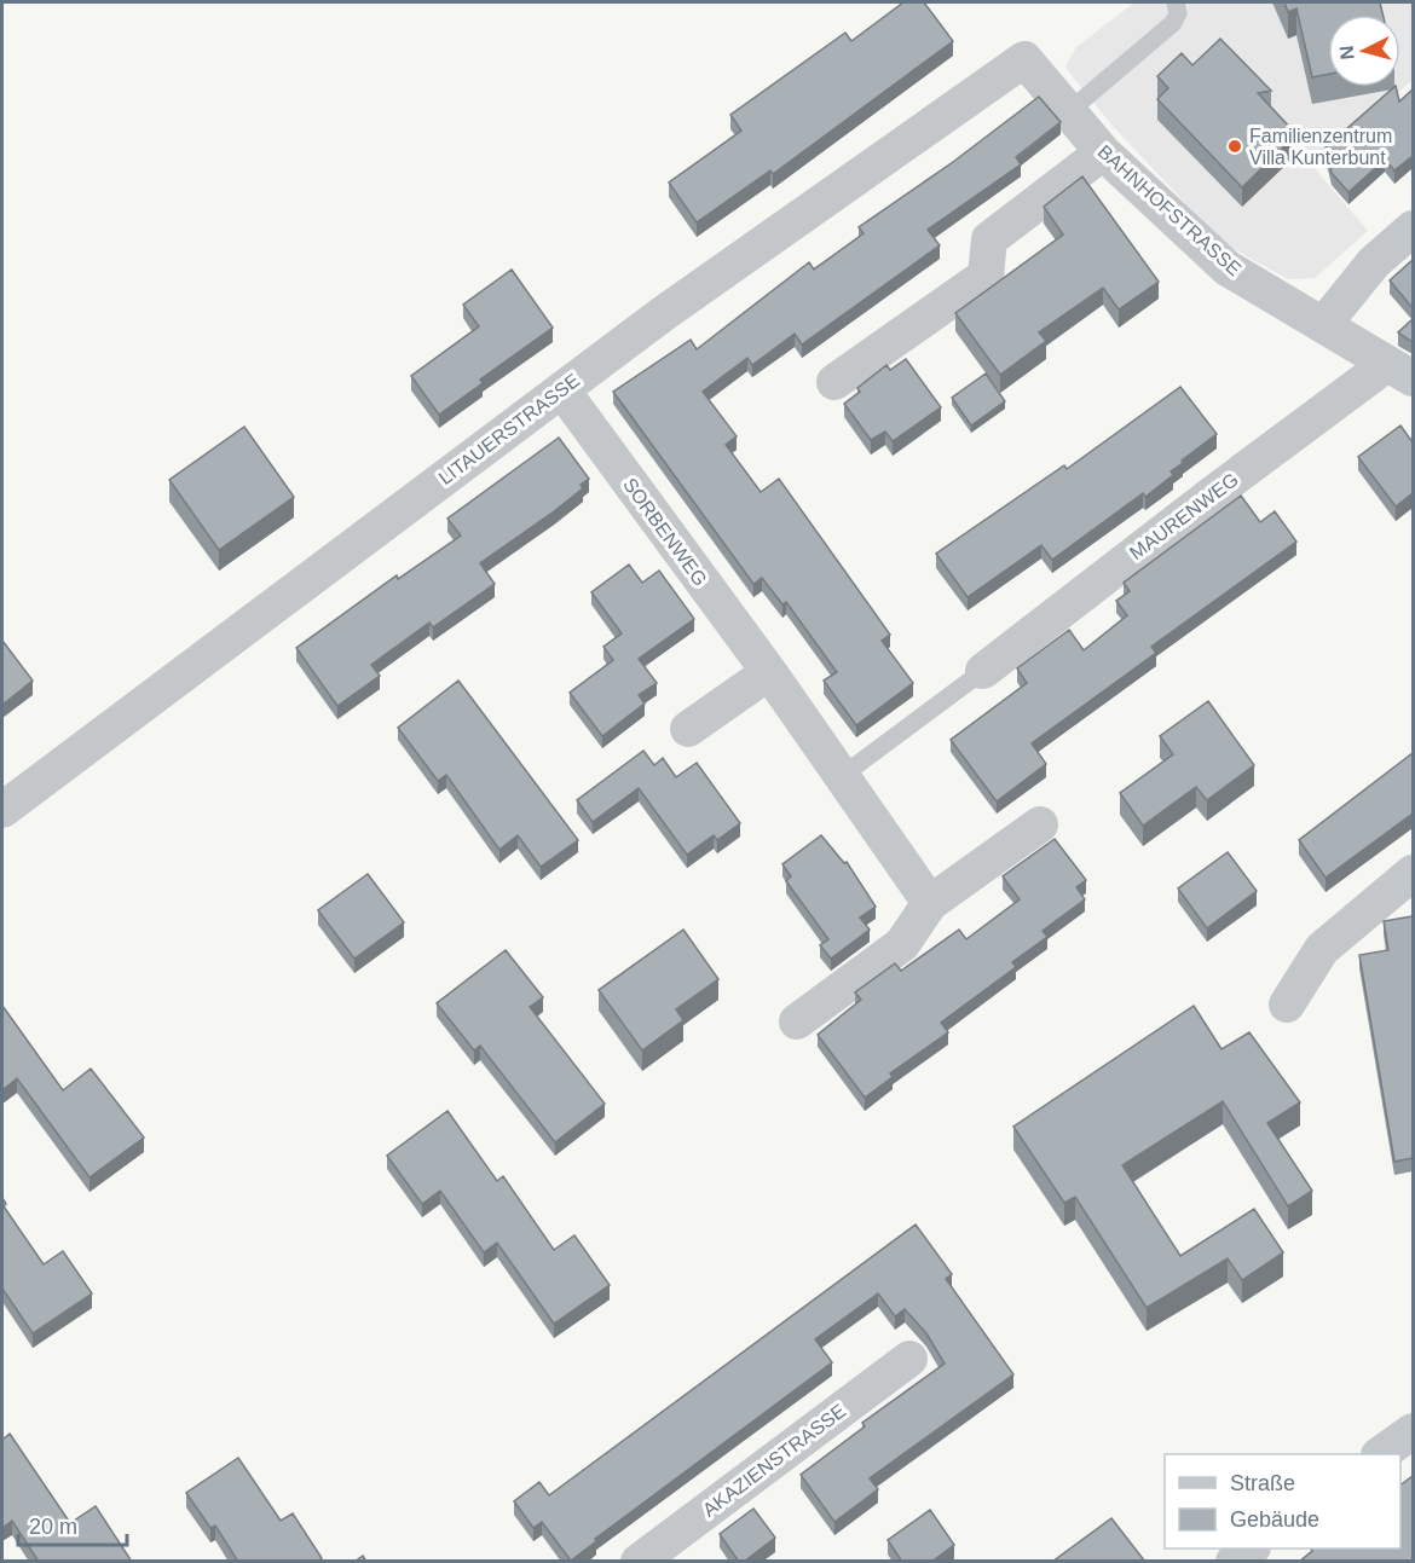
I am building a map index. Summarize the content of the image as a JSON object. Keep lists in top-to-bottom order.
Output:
{
  "streets": {
    "street": [
      "BAHNHOFSTRASSE",
      "LITAUERSTRASSE",
      "MAURENWEG",
      "SORBENWEG",
      "AKAZIENSTRASSE"
    ]
  },
  "crossings": [
    ["BAHNHOFSTRASSE", "LITAUERSTRASSE"],
    ["BAHNHOFSTRASSE", "MAURENWEG"],
    ["LITAUERSTRASSE", "SORBENWEG"]
  ],
  "places": ["Familienzentrum Villa Kunterbunt"],
  "legend": ["Straße", "Gebäude"],
  "scale_bar": "20 m",
  "north": "left"
}
